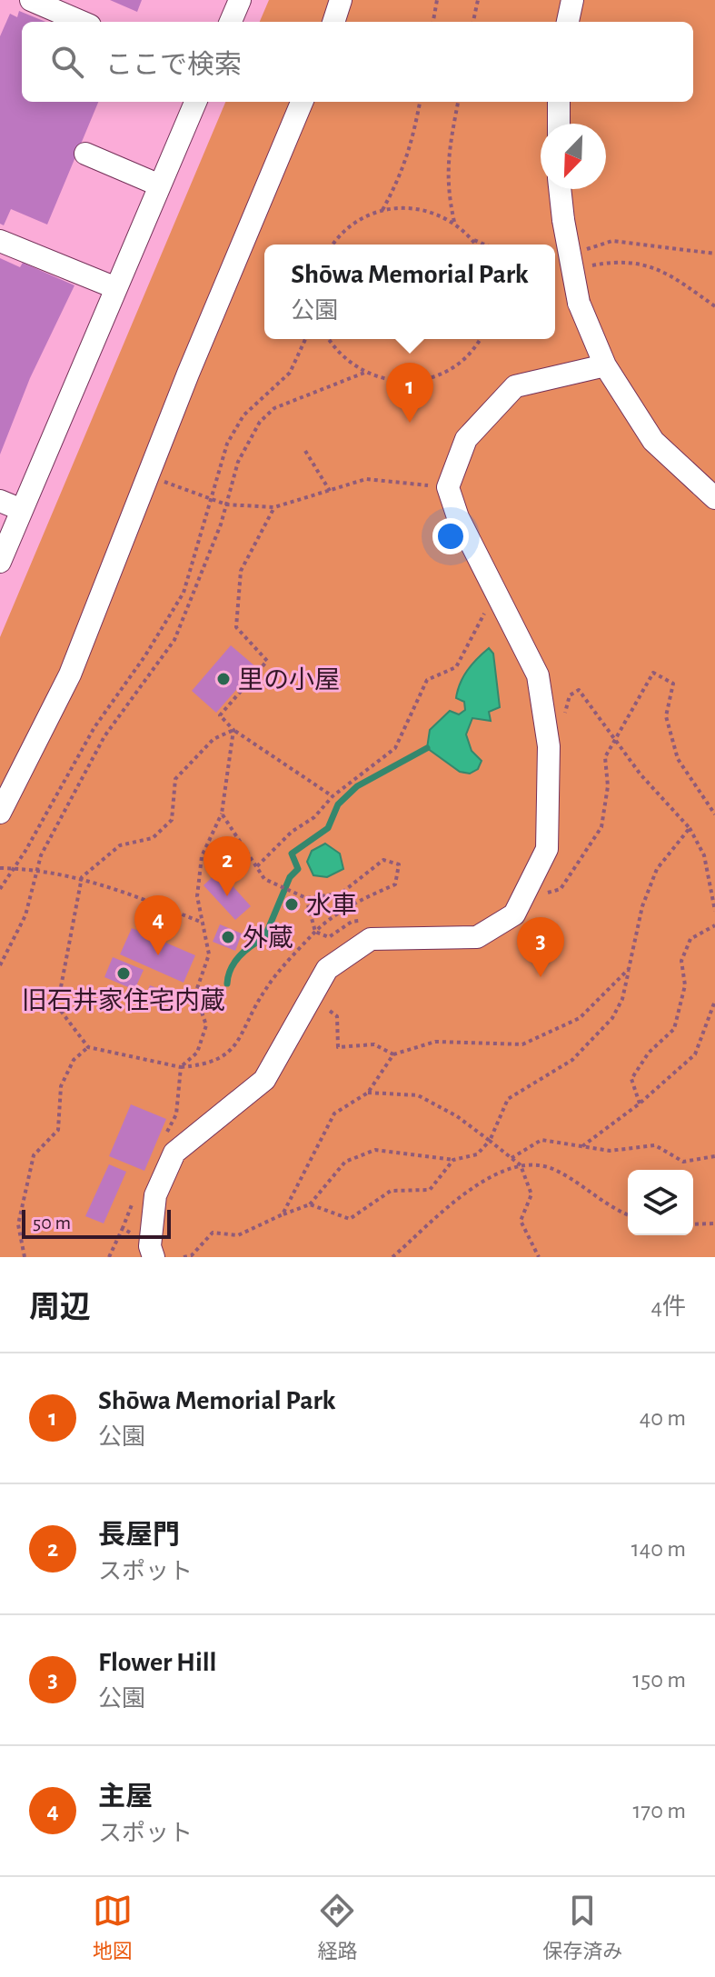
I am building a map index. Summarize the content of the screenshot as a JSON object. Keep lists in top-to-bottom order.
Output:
{
  "places": [
    "里の小屋",
    "水車",
    "外蔵",
    "旧石井家住宅内蔵"
  ],
  "scale_bar": "50 m",
  "north": "bottom left",
  "page": {
    "search": "ここで検索",
    "popup": ["Shōwa Memorial Park", "公園"],
    "pins": [
      "1",
      "2",
      "4",
      "3"
    ],
    "scale": "50 m",
    "heading": ["周辺", "4件"],
    "list": [
      {
        "mark": "1",
        "name": "Shōwa Memorial Park",
        "note": "公園",
        "value": "40 m"
      },
      {
        "mark": "2",
        "name": "長屋門",
        "note": "スポット",
        "value": "140 m"
      },
      {
        "mark": "3",
        "name": "Flower Hill",
        "note": "公園",
        "value": "150 m"
      },
      {
        "mark": "4",
        "name": "主屋",
        "note": "スポット",
        "value": "170 m"
      }
    ],
    "nav": ["地図", "経路", "保存済み"]
  }
}
